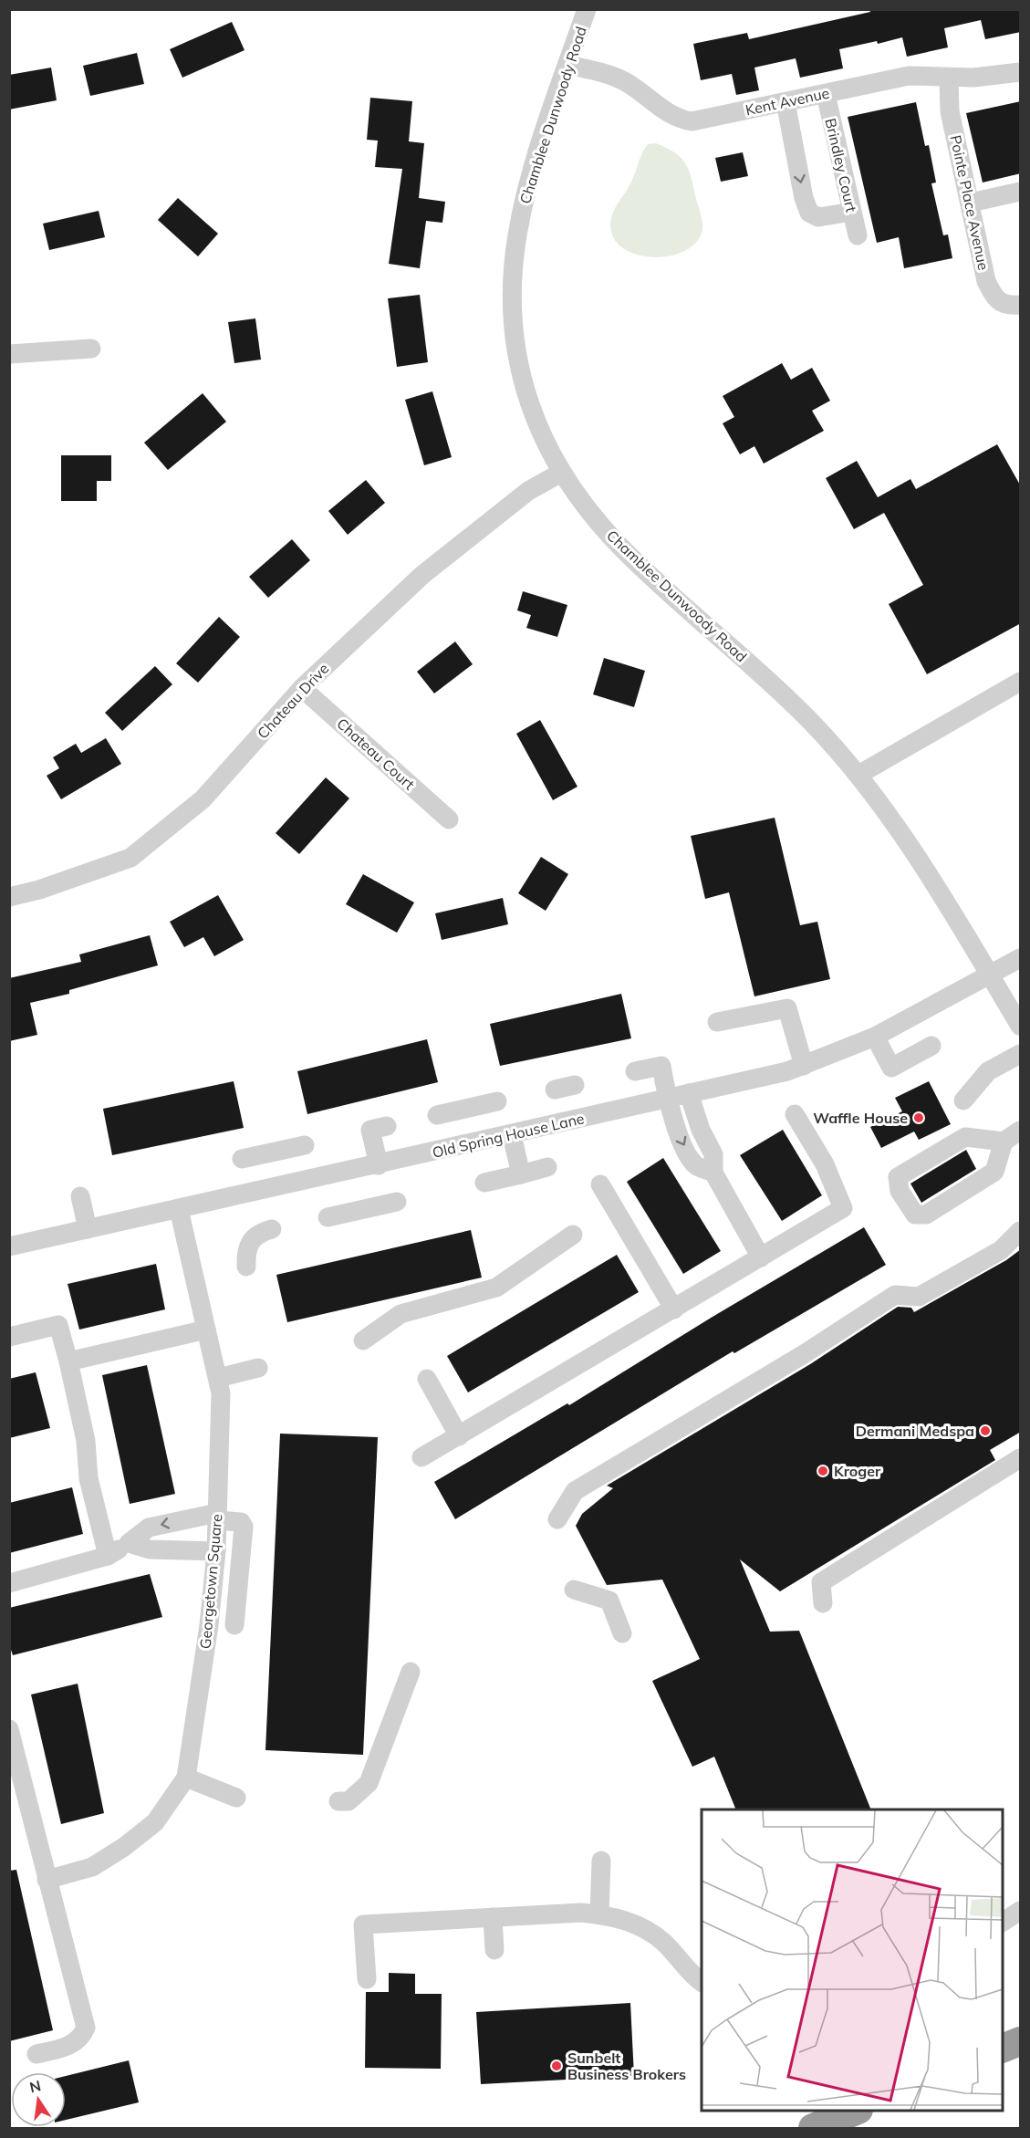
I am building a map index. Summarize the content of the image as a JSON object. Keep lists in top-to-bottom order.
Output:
{
  "streets": {
    "street": [
      "Kent Avenue",
      "Chamblee Dunwoody Road",
      "Brindley Court",
      "Pointe Place Avenue",
      "Chateau Drive",
      "Chateau Court",
      "Old Spring House Lane",
      "Georgetown Square"
    ]
  },
  "crossings": [
    ["Kent Avenue", "Chamblee Dunwoody Road"],
    ["Kent Avenue", "Brindley Court"],
    ["Kent Avenue", "Pointe Place Avenue"],
    ["Chamblee Dunwoody Road", "Chateau Drive"],
    ["Chamblee Dunwoody Road", "Old Spring House Lane"],
    ["Chateau Drive", "Chateau Court"],
    ["Old Spring House Lane", "Georgetown Square"]
  ],
  "places": [
    "Waffle House",
    "Dermani Medspa",
    "Kroger",
    "Sunbelt Business Brokers"
  ],
  "north": "top"
}
